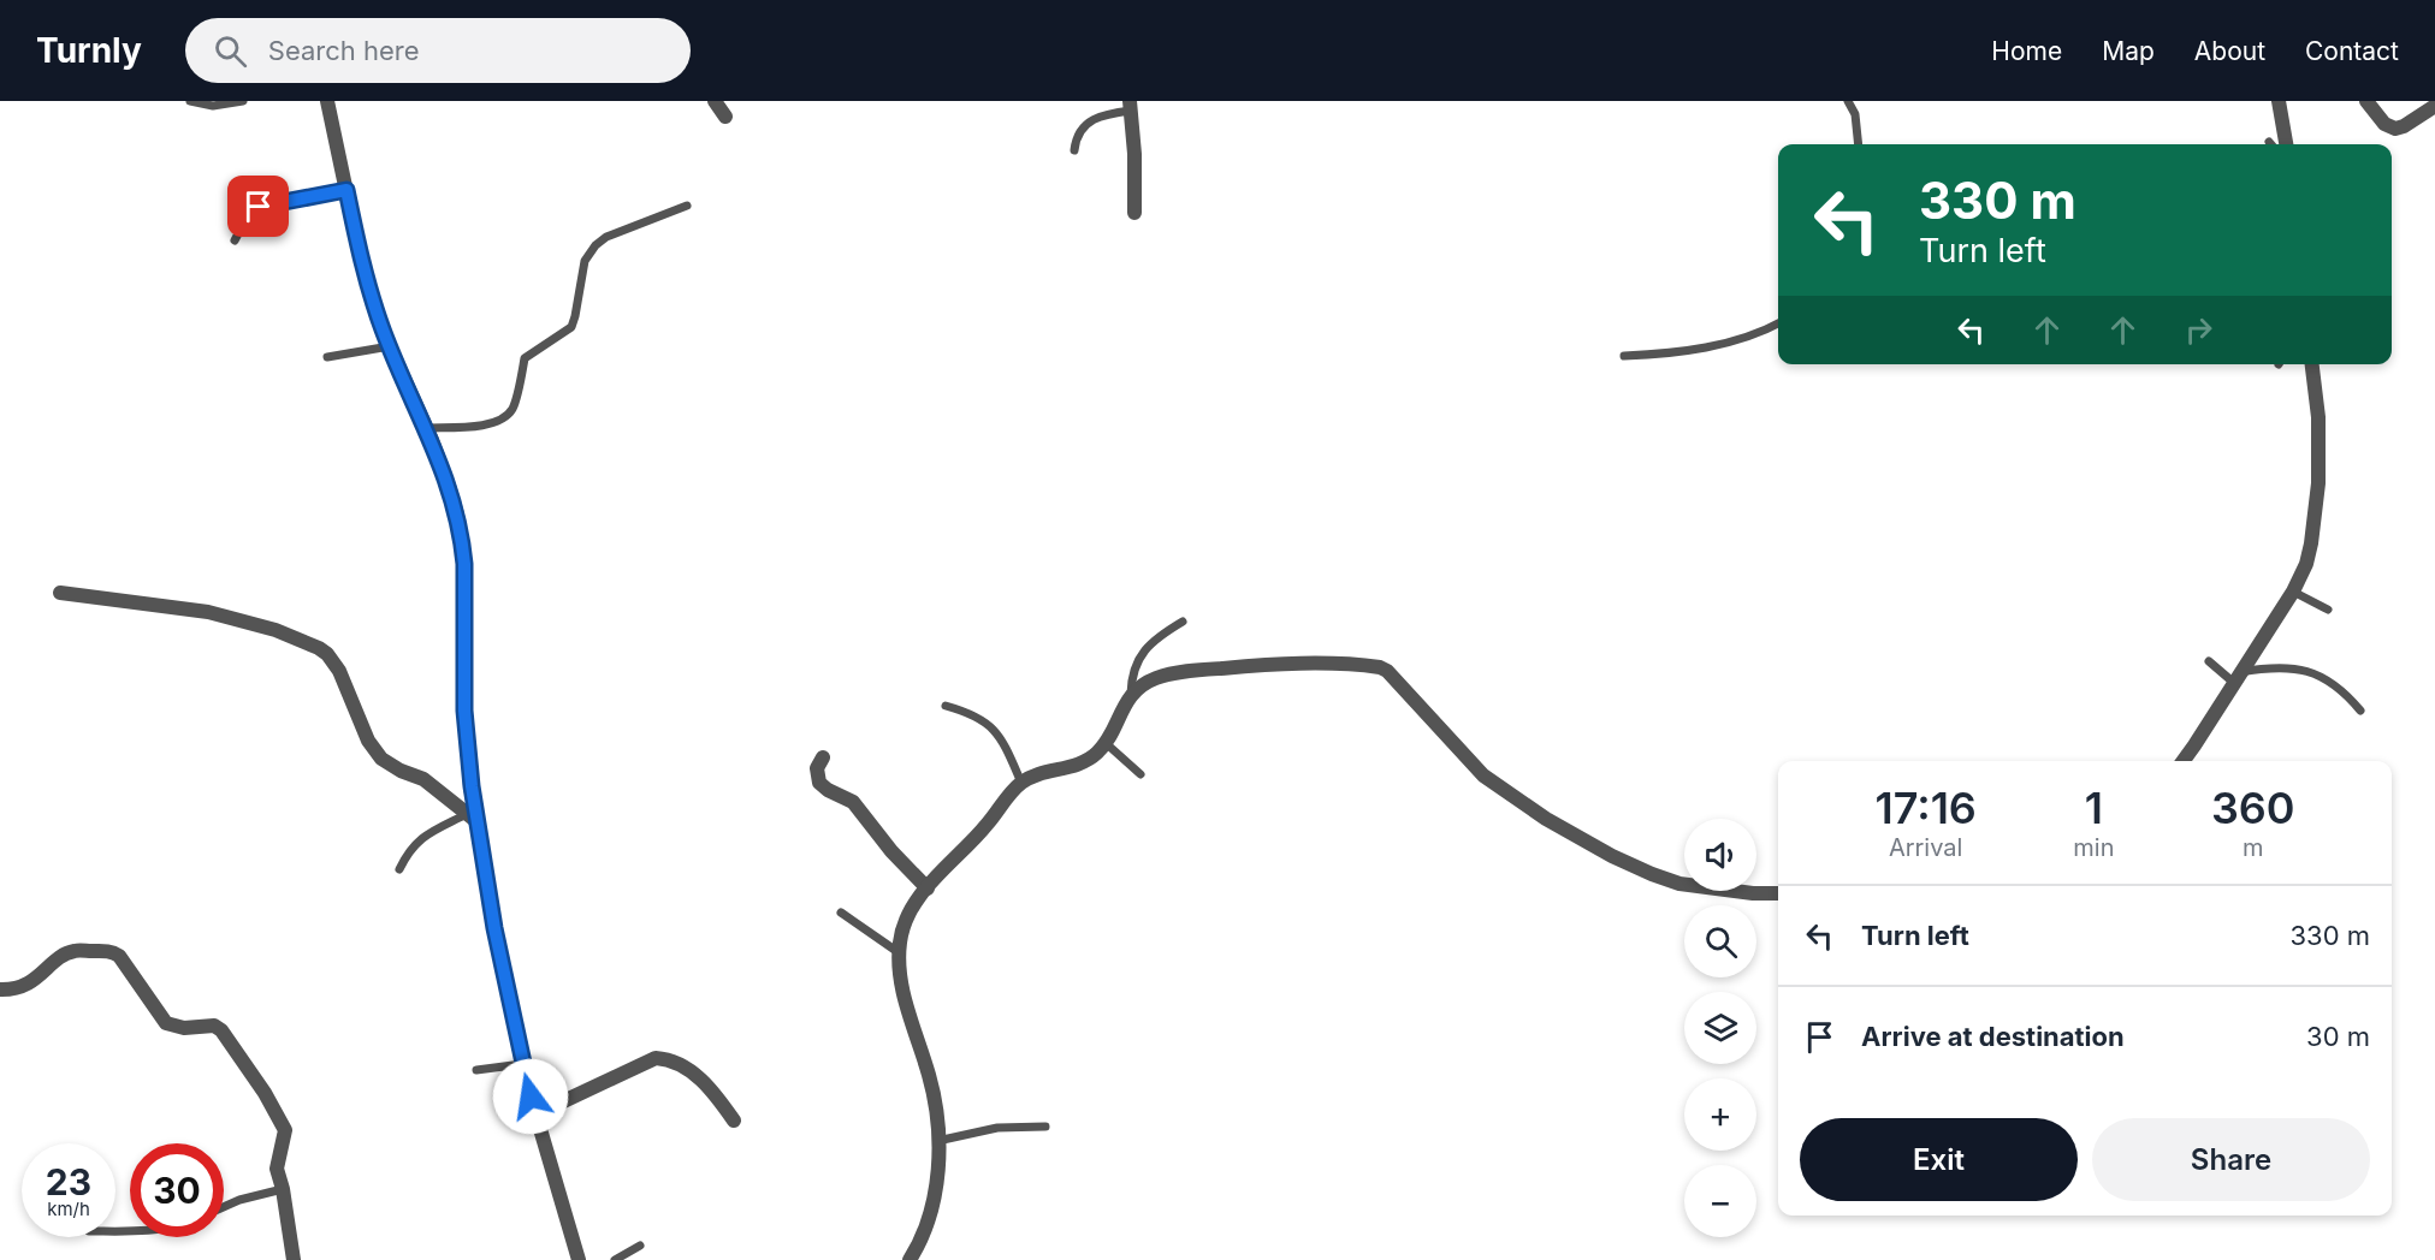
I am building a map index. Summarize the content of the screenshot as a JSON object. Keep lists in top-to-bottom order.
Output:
{
  "page": {
    "header": "Turnly",
    "search": "Search here",
    "nav": [
      "Home",
      "Map",
      "About",
      "Contact"
    ],
    "turn": ["330 m", "Turn left"],
    "eta": [
      "17:16",
      "Arrival",
      "1",
      "min",
      "360",
      "m"
    ],
    "map_buttons": ["+", "−"],
    "list": [
      {
        "name": "Turn left",
        "value": "330 m"
      },
      {
        "name": "Arrive at destination",
        "value": "30 m"
      }
    ],
    "buttons": ["Exit", "Share"],
    "speed": "23 km/h",
    "limit": "30"
  }
}
